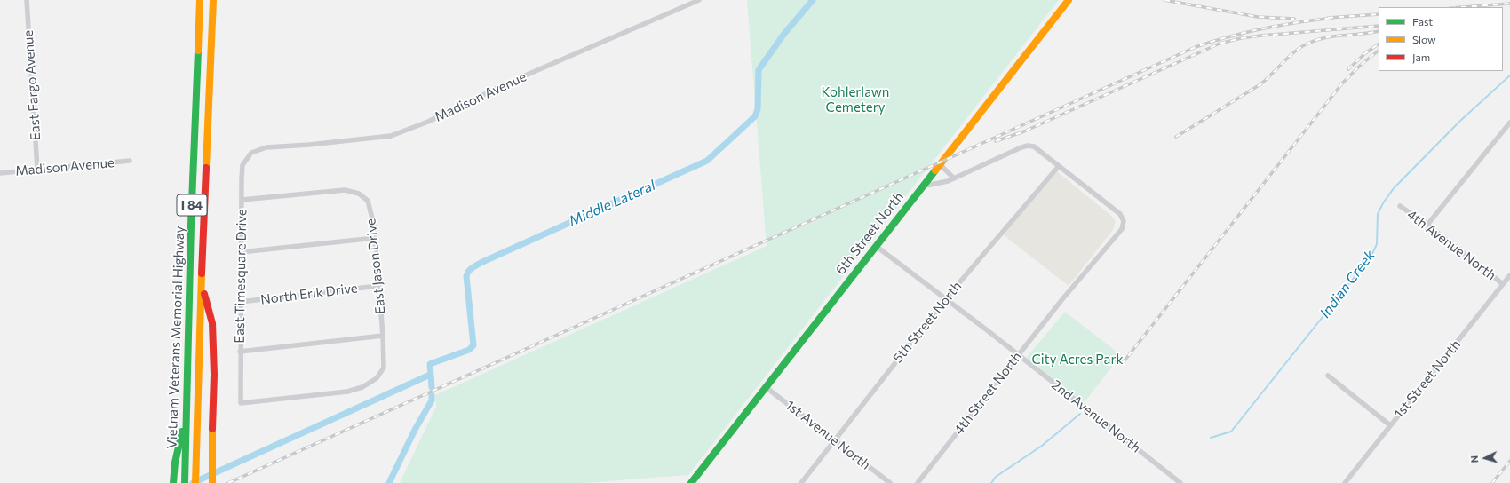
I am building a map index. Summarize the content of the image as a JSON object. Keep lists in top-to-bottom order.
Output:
{
  "streets": {
    "main road": ["I 84", "6th Street North", "Vietnam Veterans Memorial Highway"],
    "street": [
      "East Fargo Avenue",
      "Madison Avenue",
      "4th Avenue North",
      "East Jason Drive",
      "East Timesquare Drive",
      "North Erik Drive",
      "5th Street North",
      "1st Street North",
      "4th Street North",
      "2nd Avenue North",
      "1st Avenue North"
    ]
  },
  "crossings": [
    ["East Fargo Avenue", "Madison Avenue"],
    ["Madison Avenue", "East Timesquare Drive"],
    ["6th Street North", "2nd Avenue North"],
    ["6th Street North", "1st Avenue North"],
    ["4th Avenue North", "1st Street North"],
    ["East Jason Drive", "East Timesquare Drive"],
    ["East Jason Drive", "North Erik Drive"],
    ["East Timesquare Drive", "North Erik Drive"],
    ["5th Street North", "4th Street North"],
    ["5th Street North", "2nd Avenue North"],
    ["5th Street North", "1st Avenue North"],
    ["4th Street North", "2nd Avenue North"]
  ],
  "water": ["Middle Lateral", "Indian Creek"],
  "parks": ["Kohlerlawn Cemetery", "City Acres Park"],
  "legend": ["Fast", "Slow", "Jam"],
  "north": "left"
}
